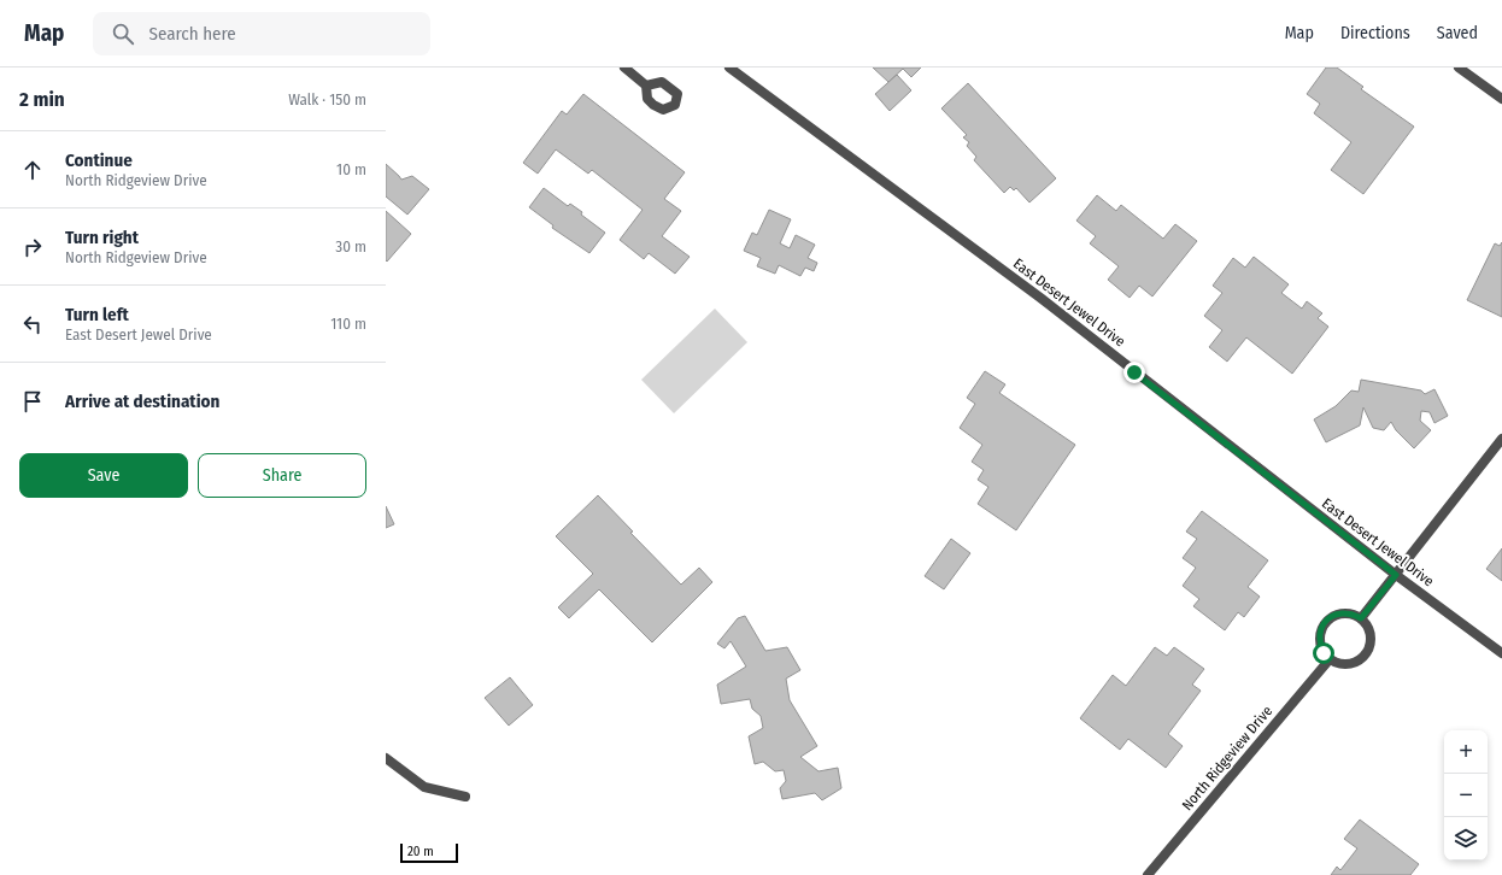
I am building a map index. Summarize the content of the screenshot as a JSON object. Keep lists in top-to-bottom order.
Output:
{
  "streets": {
    "street": ["East Desert Jewel Drive", "North Ridgeview Drive"]
  },
  "scale_bar": "20 m",
  "page": {
    "header": "Map",
    "search": "Search here",
    "nav": ["Map", "Directions", "Saved"],
    "heading": ["2 min", "Walk · 150 m"],
    "list": [
      ["Continue", "North Ridgeview Drive", "10 m"],
      ["Turn right", "North Ridgeview Drive", "30 m"],
      ["Turn left", "East Desert Jewel Drive", "110 m"],
      "Arrive at destination"
    ],
    "buttons": ["Save", "Share"],
    "map_buttons": ["+", "−"],
    "scale": "20 m"
  }
}
